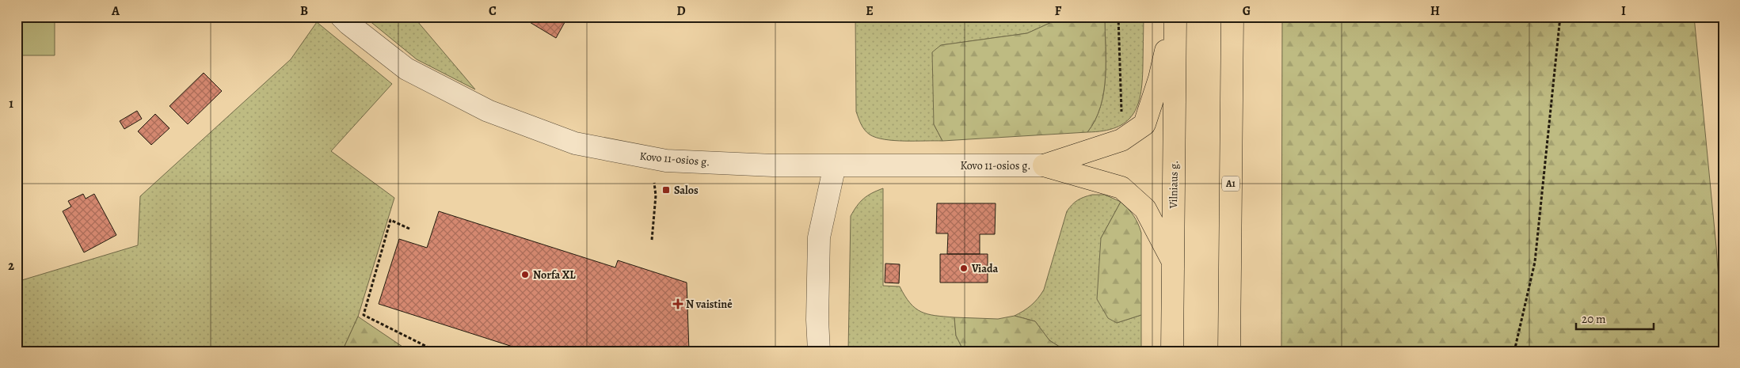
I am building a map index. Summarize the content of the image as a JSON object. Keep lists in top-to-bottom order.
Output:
{
  "streets": {
    "highway": ["A1", "Vilniaus g."],
    "street": ["Kovo 11-osios g."]
  },
  "places": {
    "transit": ["Salos"],
    "other": ["Viada", "Norfa XL"],
    "health": ["N vaistinė"]
  },
  "scale_bar": "20 m",
  "grid": {
    "columns": [
      "A",
      "B",
      "C",
      "D",
      "E",
      "F",
      "G",
      "H",
      "I"
    ],
    "rows": ["1", "2"]
  }
}
